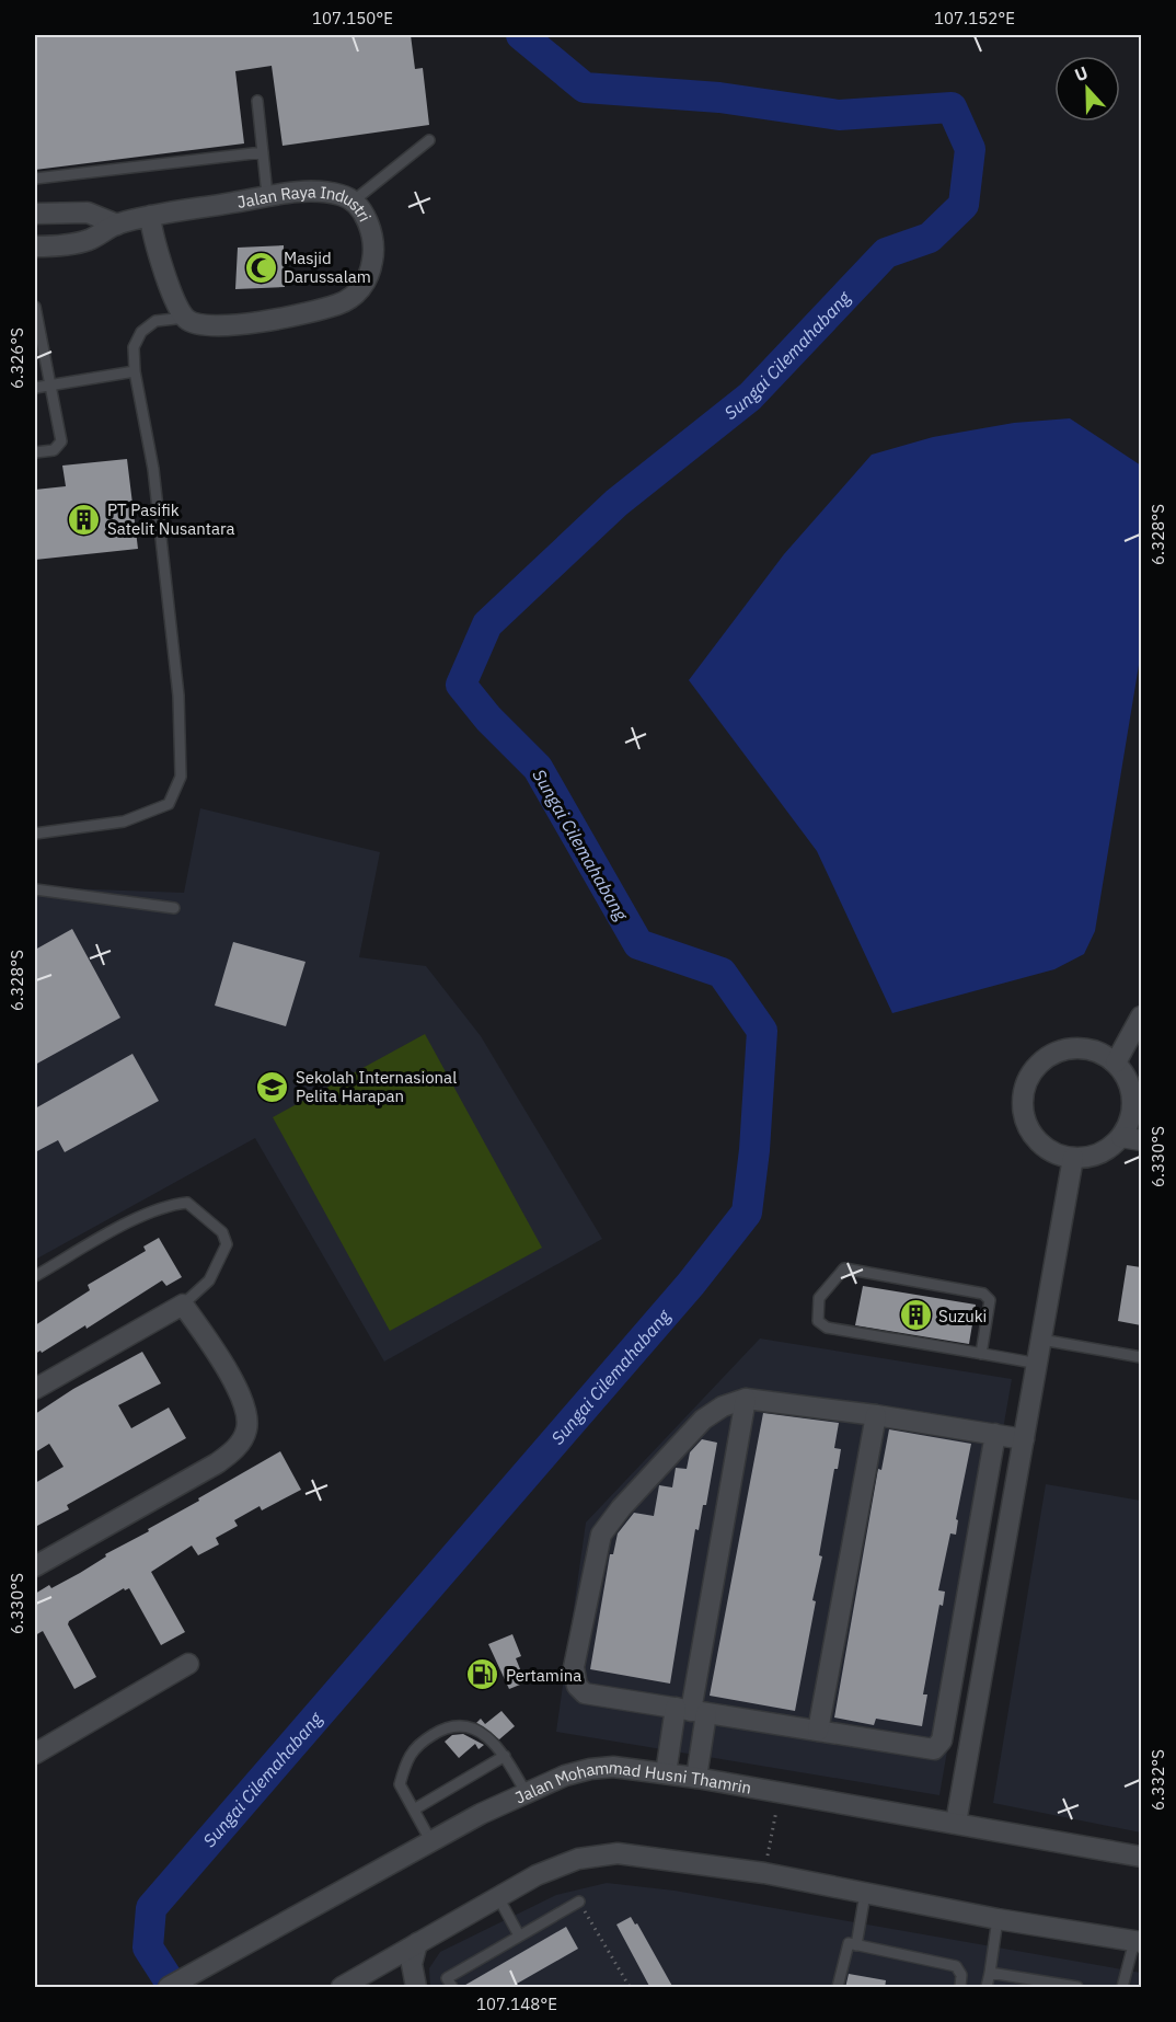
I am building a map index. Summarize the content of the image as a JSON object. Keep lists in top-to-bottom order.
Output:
{
  "streets": {
    "street": ["Jalan Raya Industri", "Jalan Mohammad Husni Thamrin"]
  },
  "water": ["Sungai Cilemahabang"],
  "places": {
    "mosque": ["Masjid Darussalam"],
    "building": ["PT Pasifik Satelit Nusantara", "Suzuki"],
    "school or university": ["Sekolah Internasional Pelita Harapan"],
    "fuel station": ["Pertamina"]
  },
  "north": "top",
  "coordinates": [
    "107.150°E",
    "107.152°E",
    "6.326°S",
    "6.328°S",
    "6.330°S",
    "6.332°S",
    "107.148°E"
  ]
}
